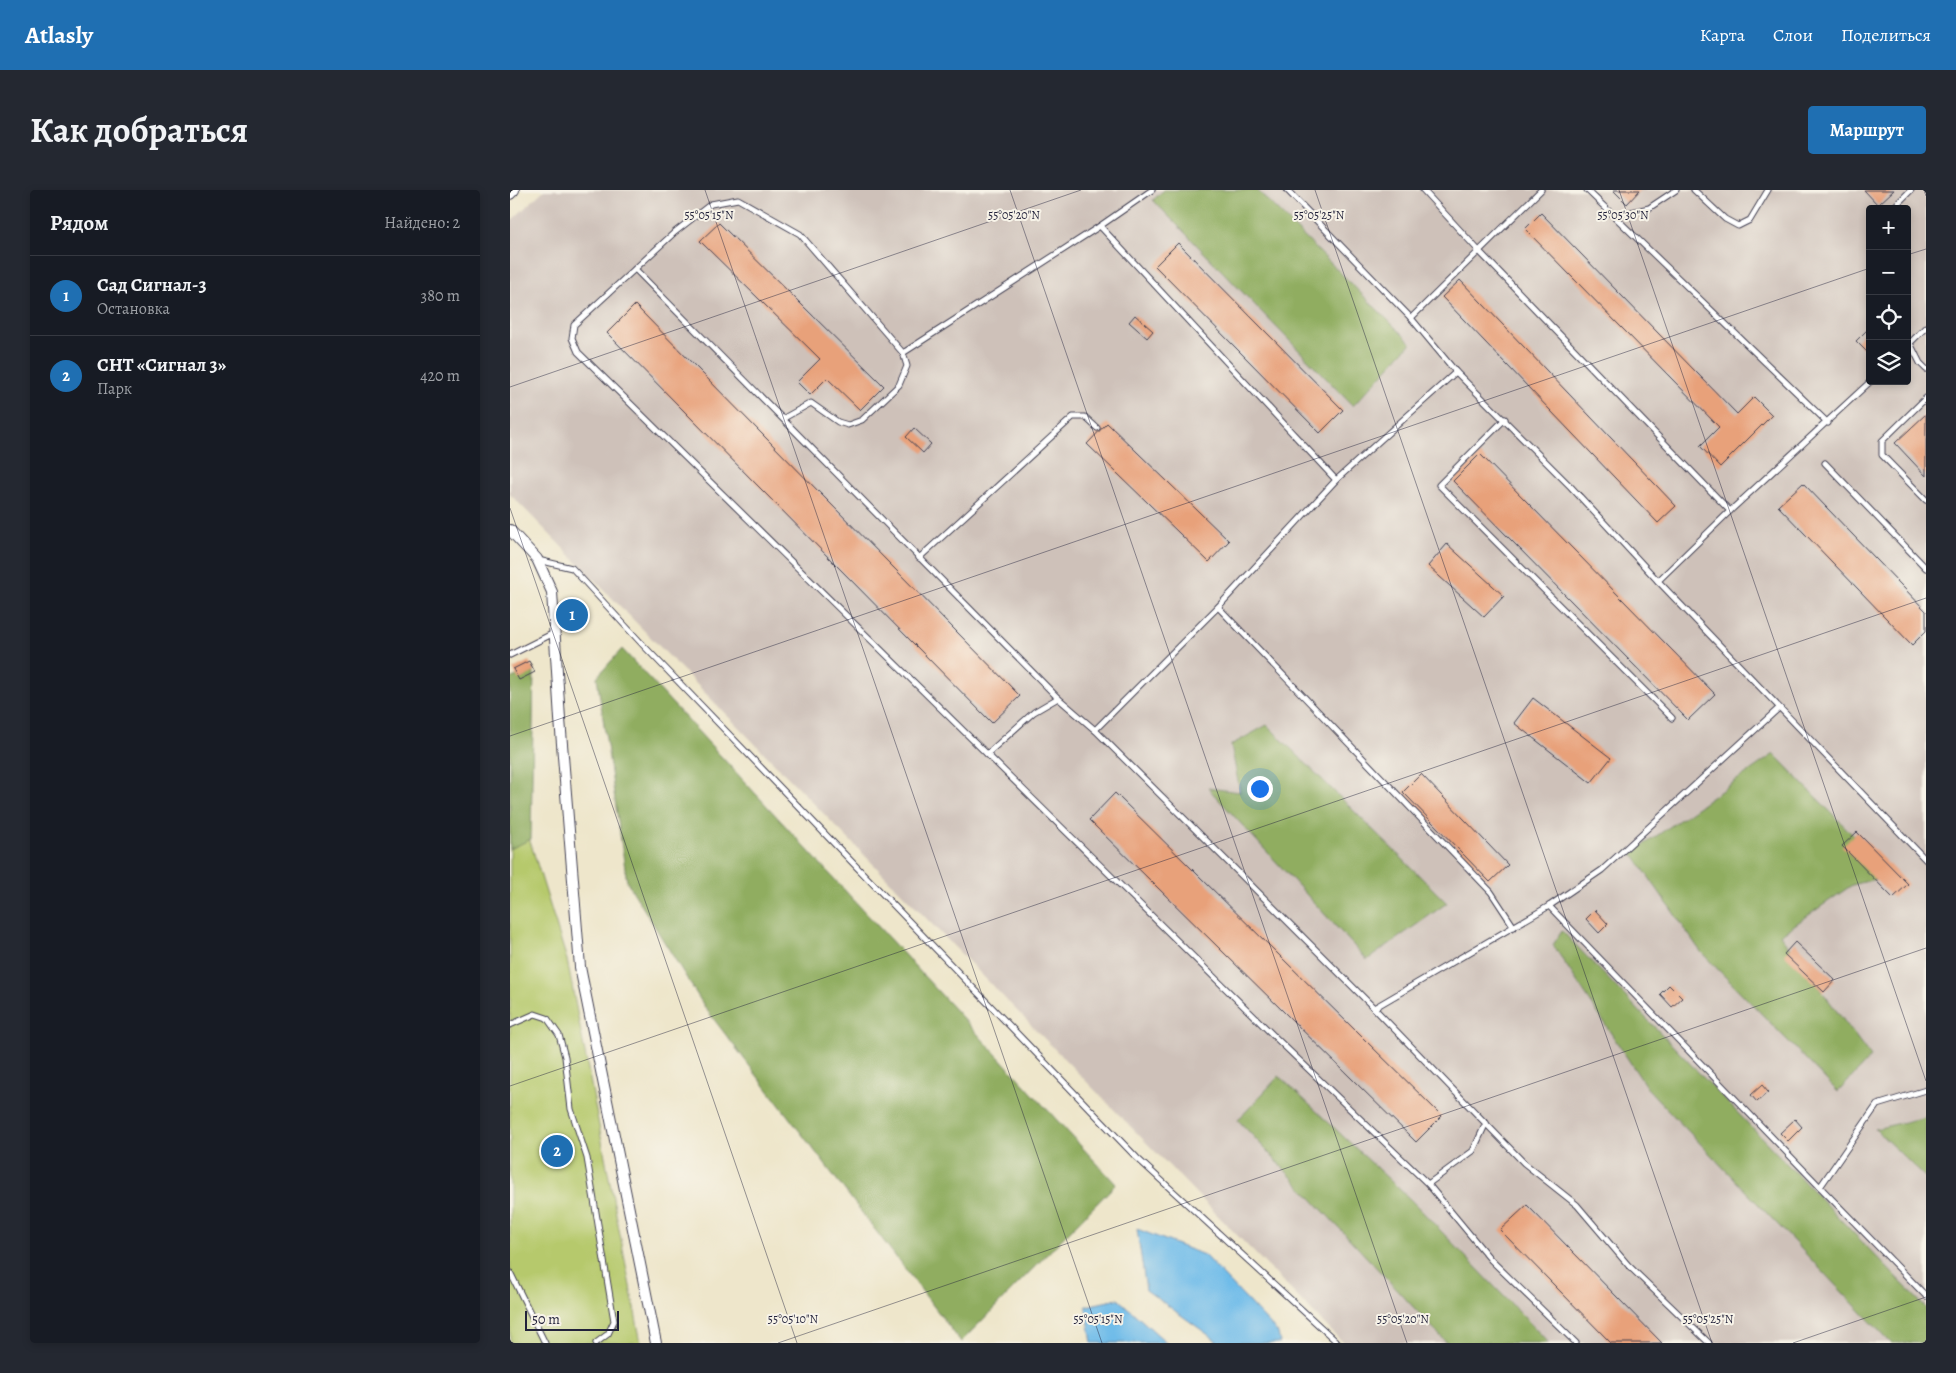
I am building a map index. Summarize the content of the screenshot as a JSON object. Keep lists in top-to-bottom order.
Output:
{
  "scale_bar": "50 m",
  "page": {
    "header": "Atlasly",
    "nav": ["Карта", "Слои", "Поделиться"],
    "title": "Как добраться",
    "buttons": "Маршрут",
    "heading": ["Рядом", "Найдено: 2"],
    "map_buttons": ["+", "−"],
    "list": [
      {
        "mark": "1",
        "name": "Сад Сигнал-3",
        "note": "Остановка",
        "value": "380 m"
      },
      {
        "mark": "2",
        "name": "СНТ «Сигнал 3»",
        "note": "Парк",
        "value": "420 m"
      }
    ],
    "pins": ["1", "2"],
    "scale": "50 m"
  },
  "coordinates": [
    "55°05'30\"N",
    "55°05'15\"N",
    "55°05'20\"N",
    "55°05'25\"N",
    "55°05'10\"N"
  ]
}
